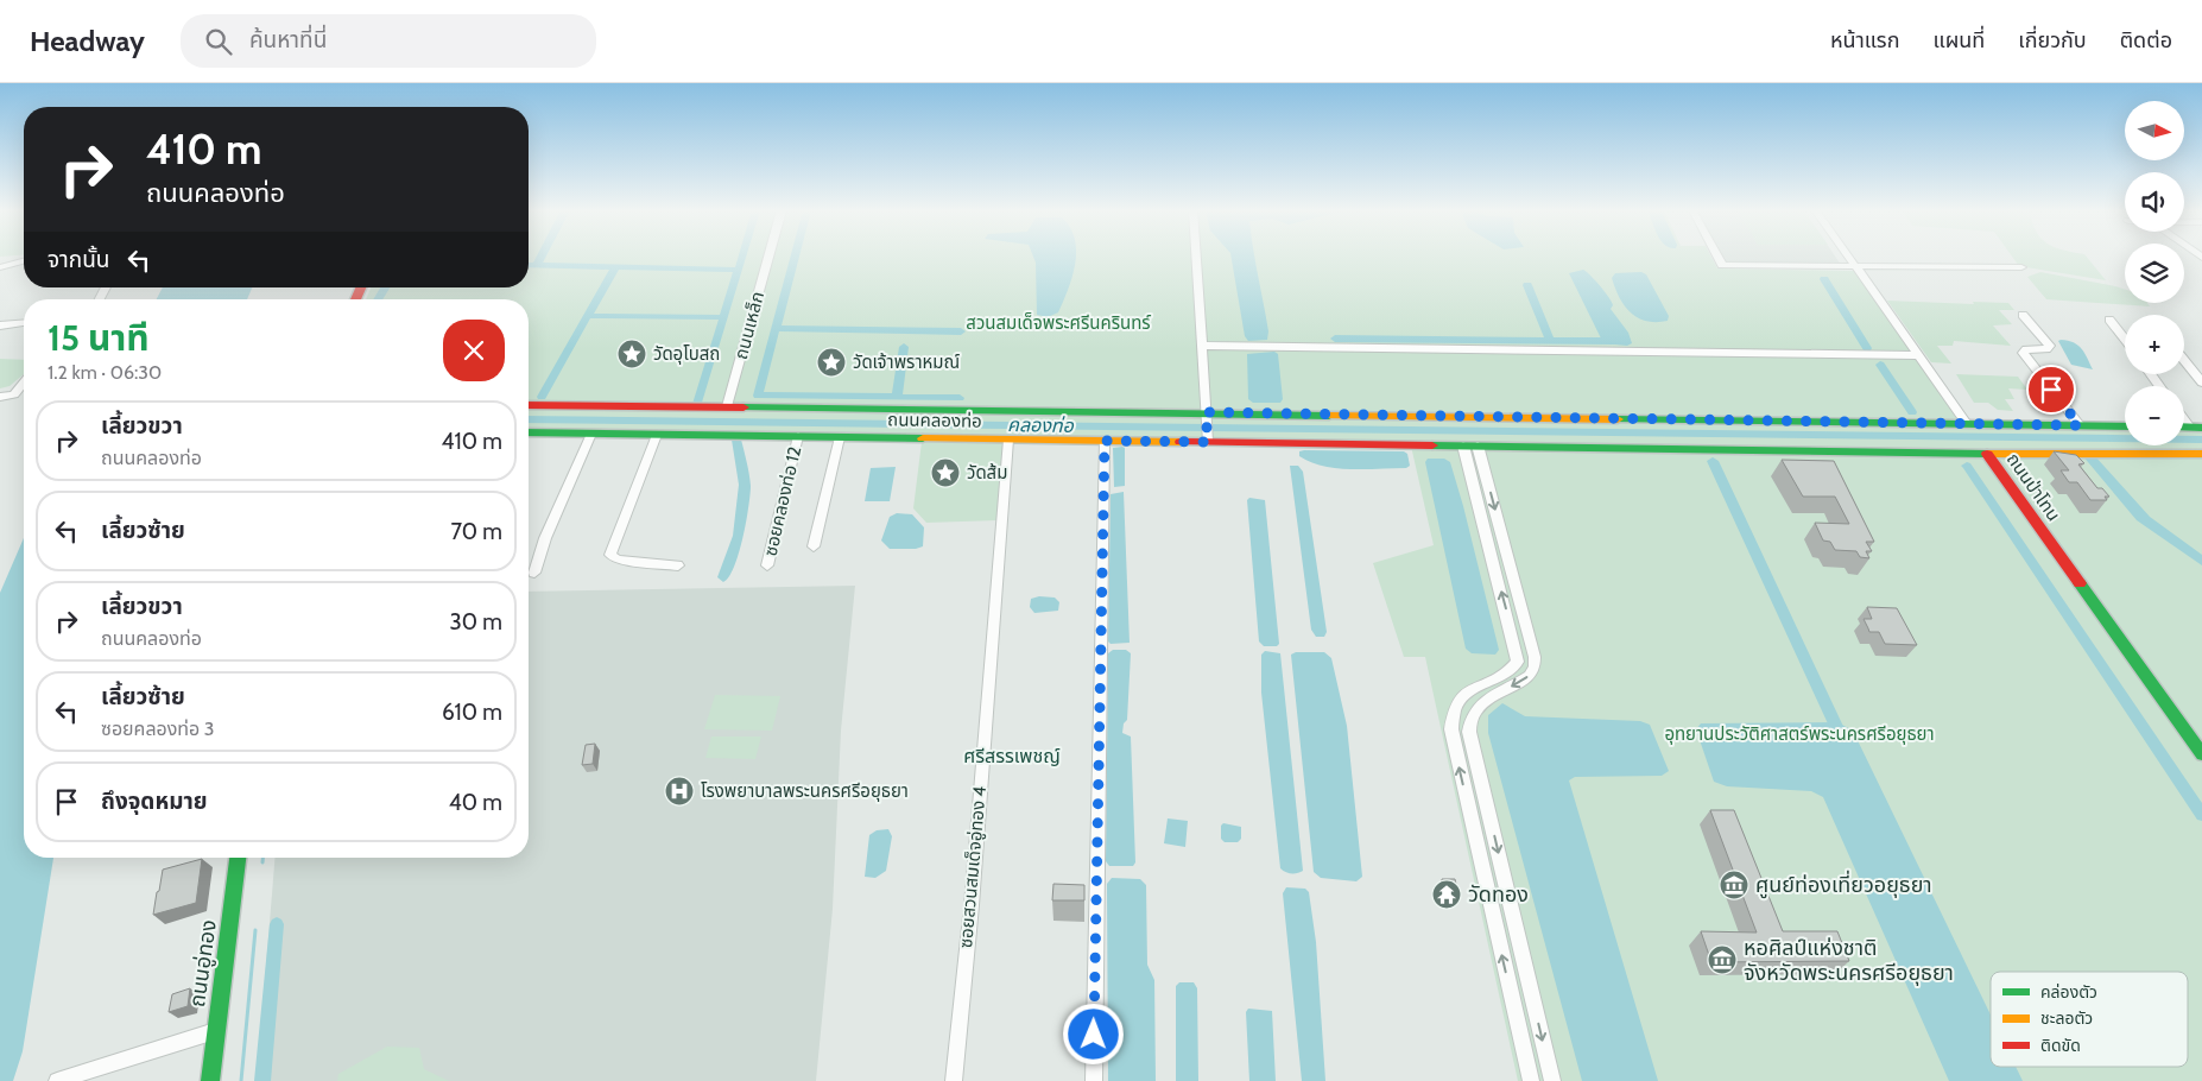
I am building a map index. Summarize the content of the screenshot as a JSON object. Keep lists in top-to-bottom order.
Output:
{
  "streets": {
    "street": [
      "ถนนเหล็ก",
      "ถนนคลองท่อ",
      "ถนนป่าโทน",
      "ซอยคลองท่อ 12",
      "ซอยสวนสมเด็จอู่ทอง 4",
      "ถนนอู่ทอง"
    ]
  },
  "crossings": [
    ["ถนนเหล็ก", "ถนนคลองท่อ"],
    ["ถนนคลองท่อ", "ถนนป่าโทน"],
    ["ถนนคลองท่อ", "ซอยคลองท่อ 12"],
    ["ถนนคลองท่อ", "ซอยสวนสมเด็จอู่ทอง 4"]
  ],
  "districts": ["ศรีสรรเพชญ์"],
  "water": ["คลองท่อ"],
  "parks": ["สวนสมเด็จพระศรีนครินทร์", "อุทยานประวัติศาสตร์พระนครศรีอยุธยา"],
  "places": {
    "place": ["วัดอุโบสถ", "วัดเจ้าพราหมณ์", "วัดส้ม"],
    "hospital": ["โรงพยาบาลพระนครศรีอยุธยา"],
    "museum": ["ศูนย์ท่องเที่ยวอยุธยา", "หอศิลป์แห่งชาติ จังหวัดพระนครศรีอยุธยา"],
    "temple": ["วัดทอง"]
  },
  "legend": ["คล่องตัว", "ชะลอตัว", "ติดขัด"],
  "north": "right",
  "page": {
    "header": "Headway",
    "search": "ค้นหาที่นี่",
    "nav": [
      "หน้าแรก",
      "แผนที่",
      "เกี่ยวกับ",
      "ติดต่อ"
    ],
    "map_buttons": ["+", "−"],
    "turn": ["410 m", "ถนนคลองท่อ"],
    "then": "จากนั้น",
    "heading": ["15 นาที", "1.2 km · 06:30"],
    "list": [
      {
        "name": "เลี้ยวขวา",
        "note": "ถนนคลองท่อ",
        "value": "410 m"
      },
      {
        "name": "เลี้ยวซ้าย",
        "value": "70 m"
      },
      {
        "name": "เลี้ยวขวา",
        "note": "ถนนคลองท่อ",
        "value": "30 m"
      },
      {
        "name": "เลี้ยวซ้าย",
        "note": "ซอยคลองท่อ 3",
        "value": "610 m"
      },
      {
        "name": "ถึงจุดหมาย",
        "value": "40 m"
      }
    ]
  }
}
